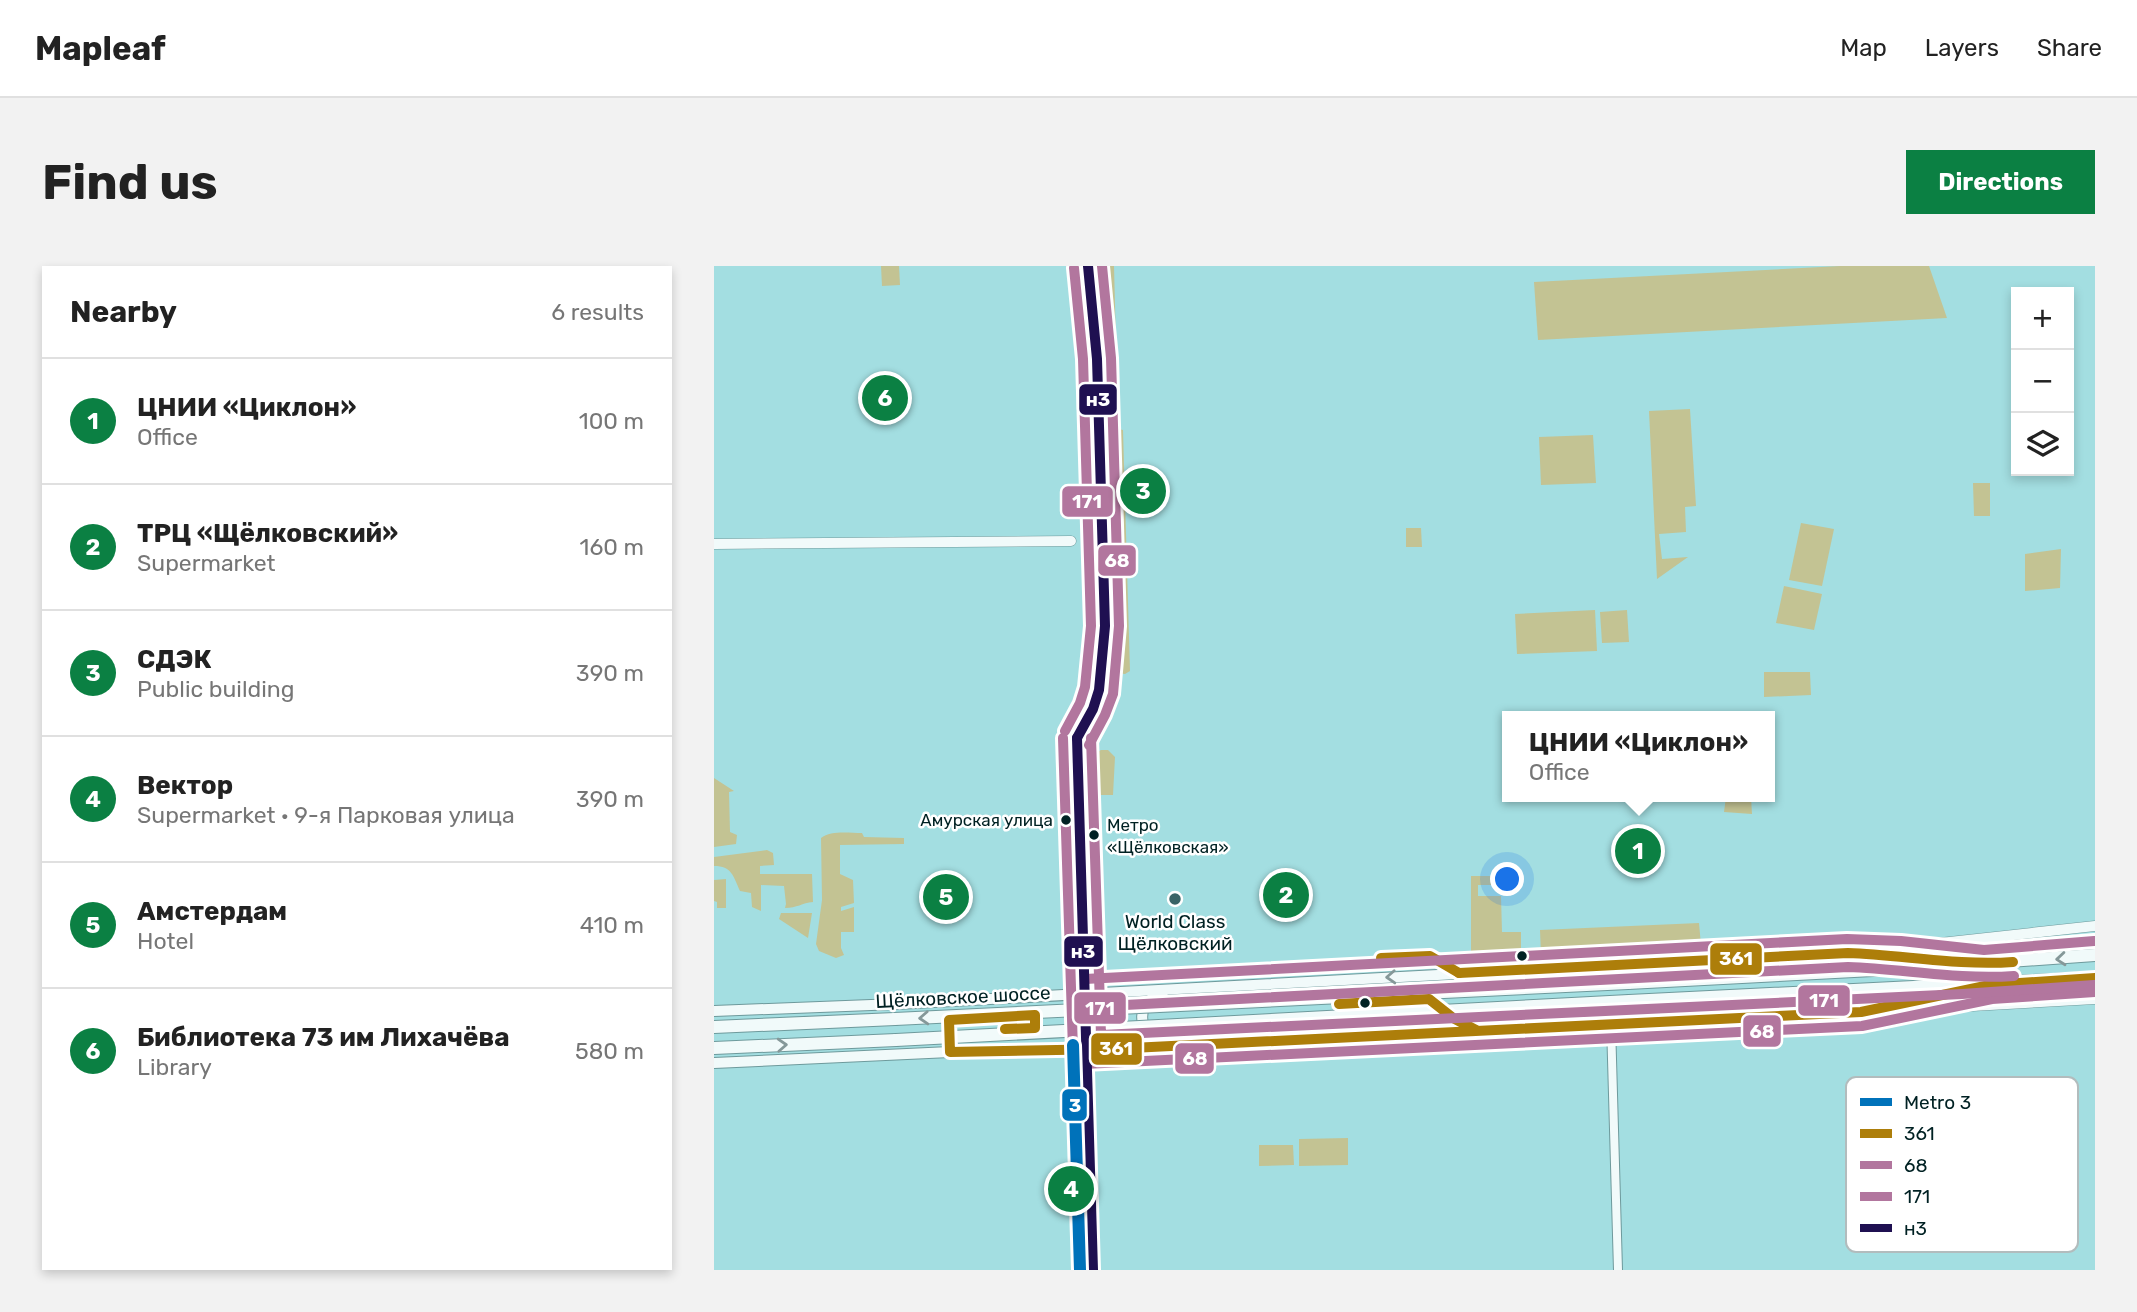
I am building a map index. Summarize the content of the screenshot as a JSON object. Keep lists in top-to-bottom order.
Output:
{
  "streets": {
    "main road": ["Щёлковское шоссе"]
  },
  "places": ["Амурская улица", "Метро «Щёлковская»", "World Class Щёлковский"],
  "lines": [
    "transit line 68",
    "transit line н3",
    "transit line 171",
    "transit line 361",
    "metro line 3"
  ],
  "legend": [
    "Metro 3",
    "361",
    "68",
    "171",
    "н3"
  ],
  "page": {
    "header": "Mapleaf",
    "nav": ["Map", "Layers", "Share"],
    "buttons": "Directions",
    "title": "Find us",
    "heading": ["Nearby", "6 results"],
    "map_buttons": ["+", "−"],
    "list": [
      {
        "mark": "1",
        "name": "ЦНИИ «Циклон»",
        "note": "Office",
        "value": "100 m"
      },
      {
        "mark": "2",
        "name": "ТРЦ «Щёлковский»",
        "note": "Supermarket",
        "value": "160 m"
      },
      {
        "mark": "3",
        "name": "СДЭК",
        "note": "Public building",
        "value": "390 m"
      },
      {
        "mark": "4",
        "name": "Вектор",
        "note": "Supermarket · 9-я Парковая улица",
        "value": "390 m"
      },
      {
        "mark": "5",
        "name": "Амстердам",
        "note": "Hotel",
        "value": "410 m"
      },
      {
        "mark": "6",
        "name": "Библиотека 73 им Лихачёва",
        "note": "Library",
        "value": "580 m"
      }
    ],
    "pins": [
      "6",
      "3",
      "1",
      "2",
      "5",
      "4"
    ],
    "popup": ["ЦНИИ «Циклон»", "Office"]
  }
}
